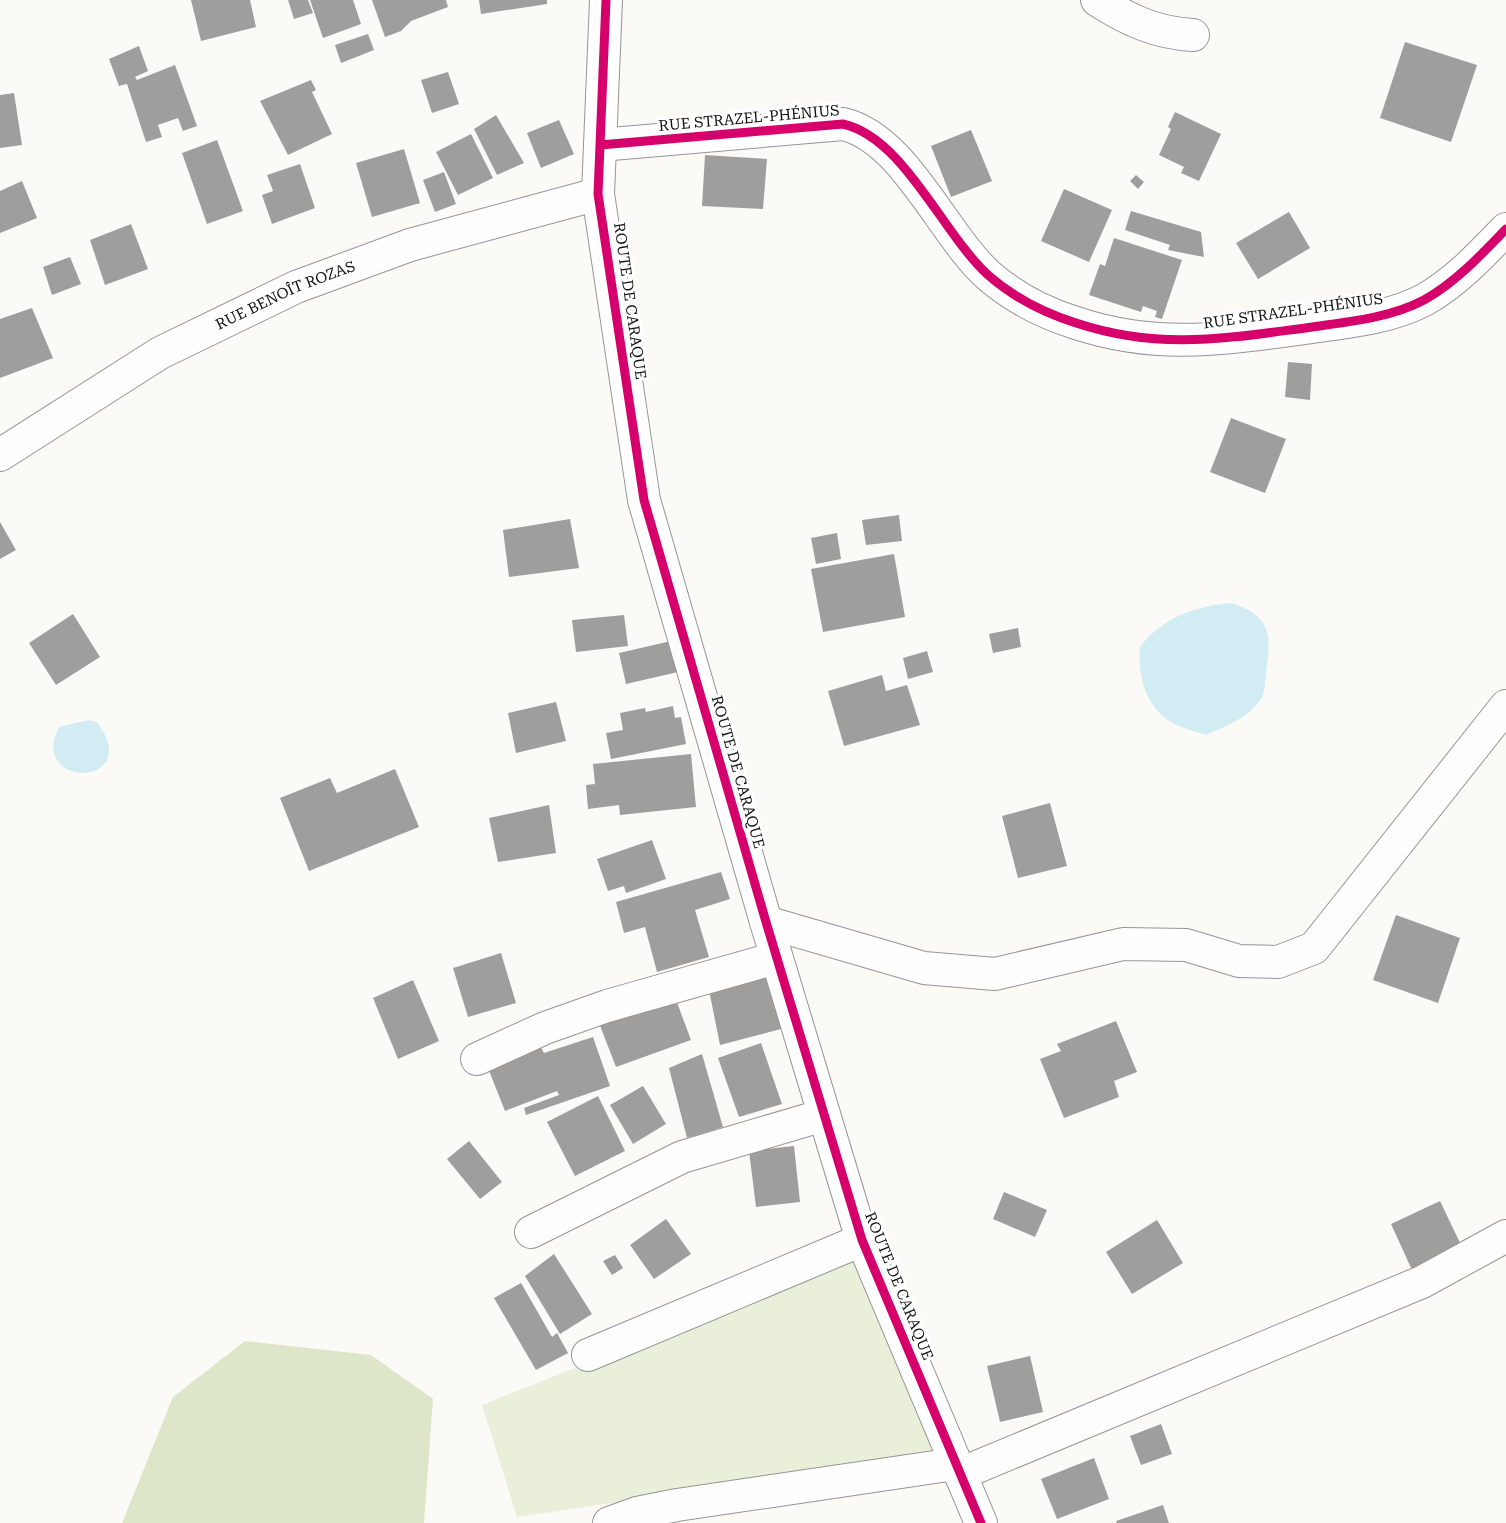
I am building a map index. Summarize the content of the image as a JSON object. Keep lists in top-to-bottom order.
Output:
{
  "streets": {
    "street": ["RUE STRAZEL-PHÉNIUS", "RUE BENOÎT ROZAS", "ROUTE DE CARAQUE"]
  },
  "crossings": [
    ["RUE STRAZEL-PHÉNIUS", "ROUTE DE CARAQUE"],
    ["RUE BENOÎT ROZAS", "ROUTE DE CARAQUE"]
  ]
}
